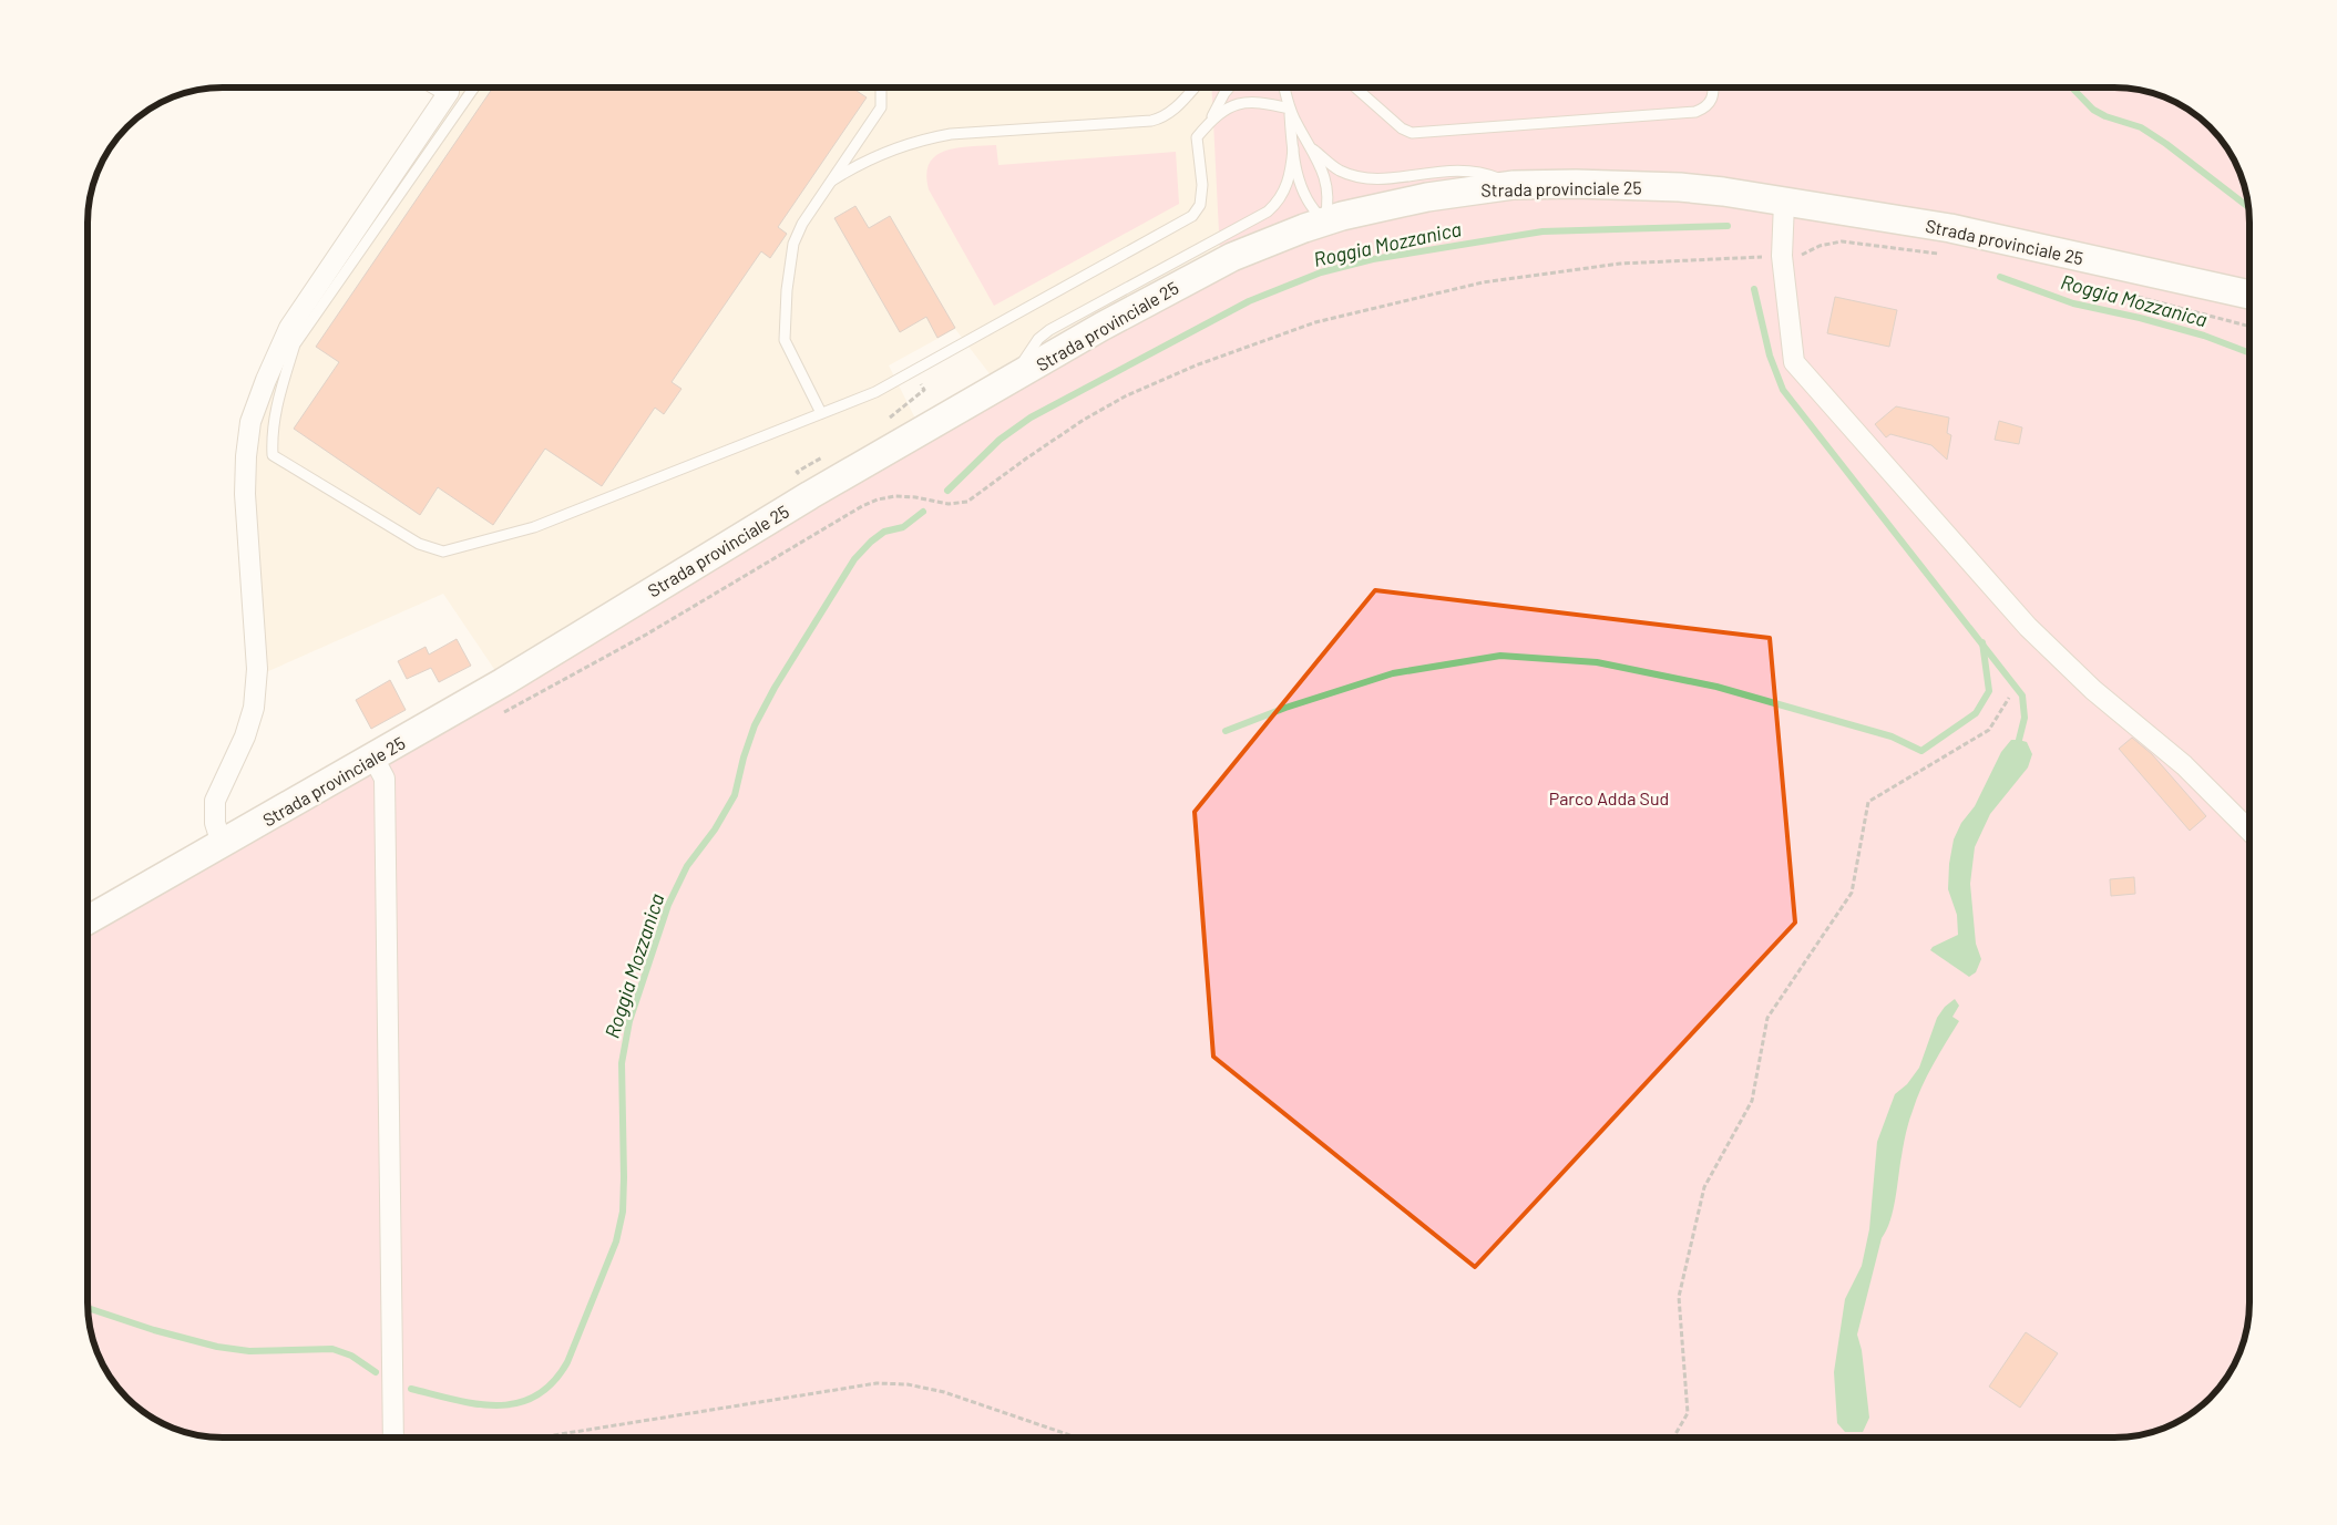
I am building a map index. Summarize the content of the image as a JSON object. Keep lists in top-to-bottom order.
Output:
{
  "streets": {
    "street": ["Strada provinciale 25"]
  },
  "water": ["Roggia Mozzanica"],
  "parks": ["Parco Adda Sud"]
}
